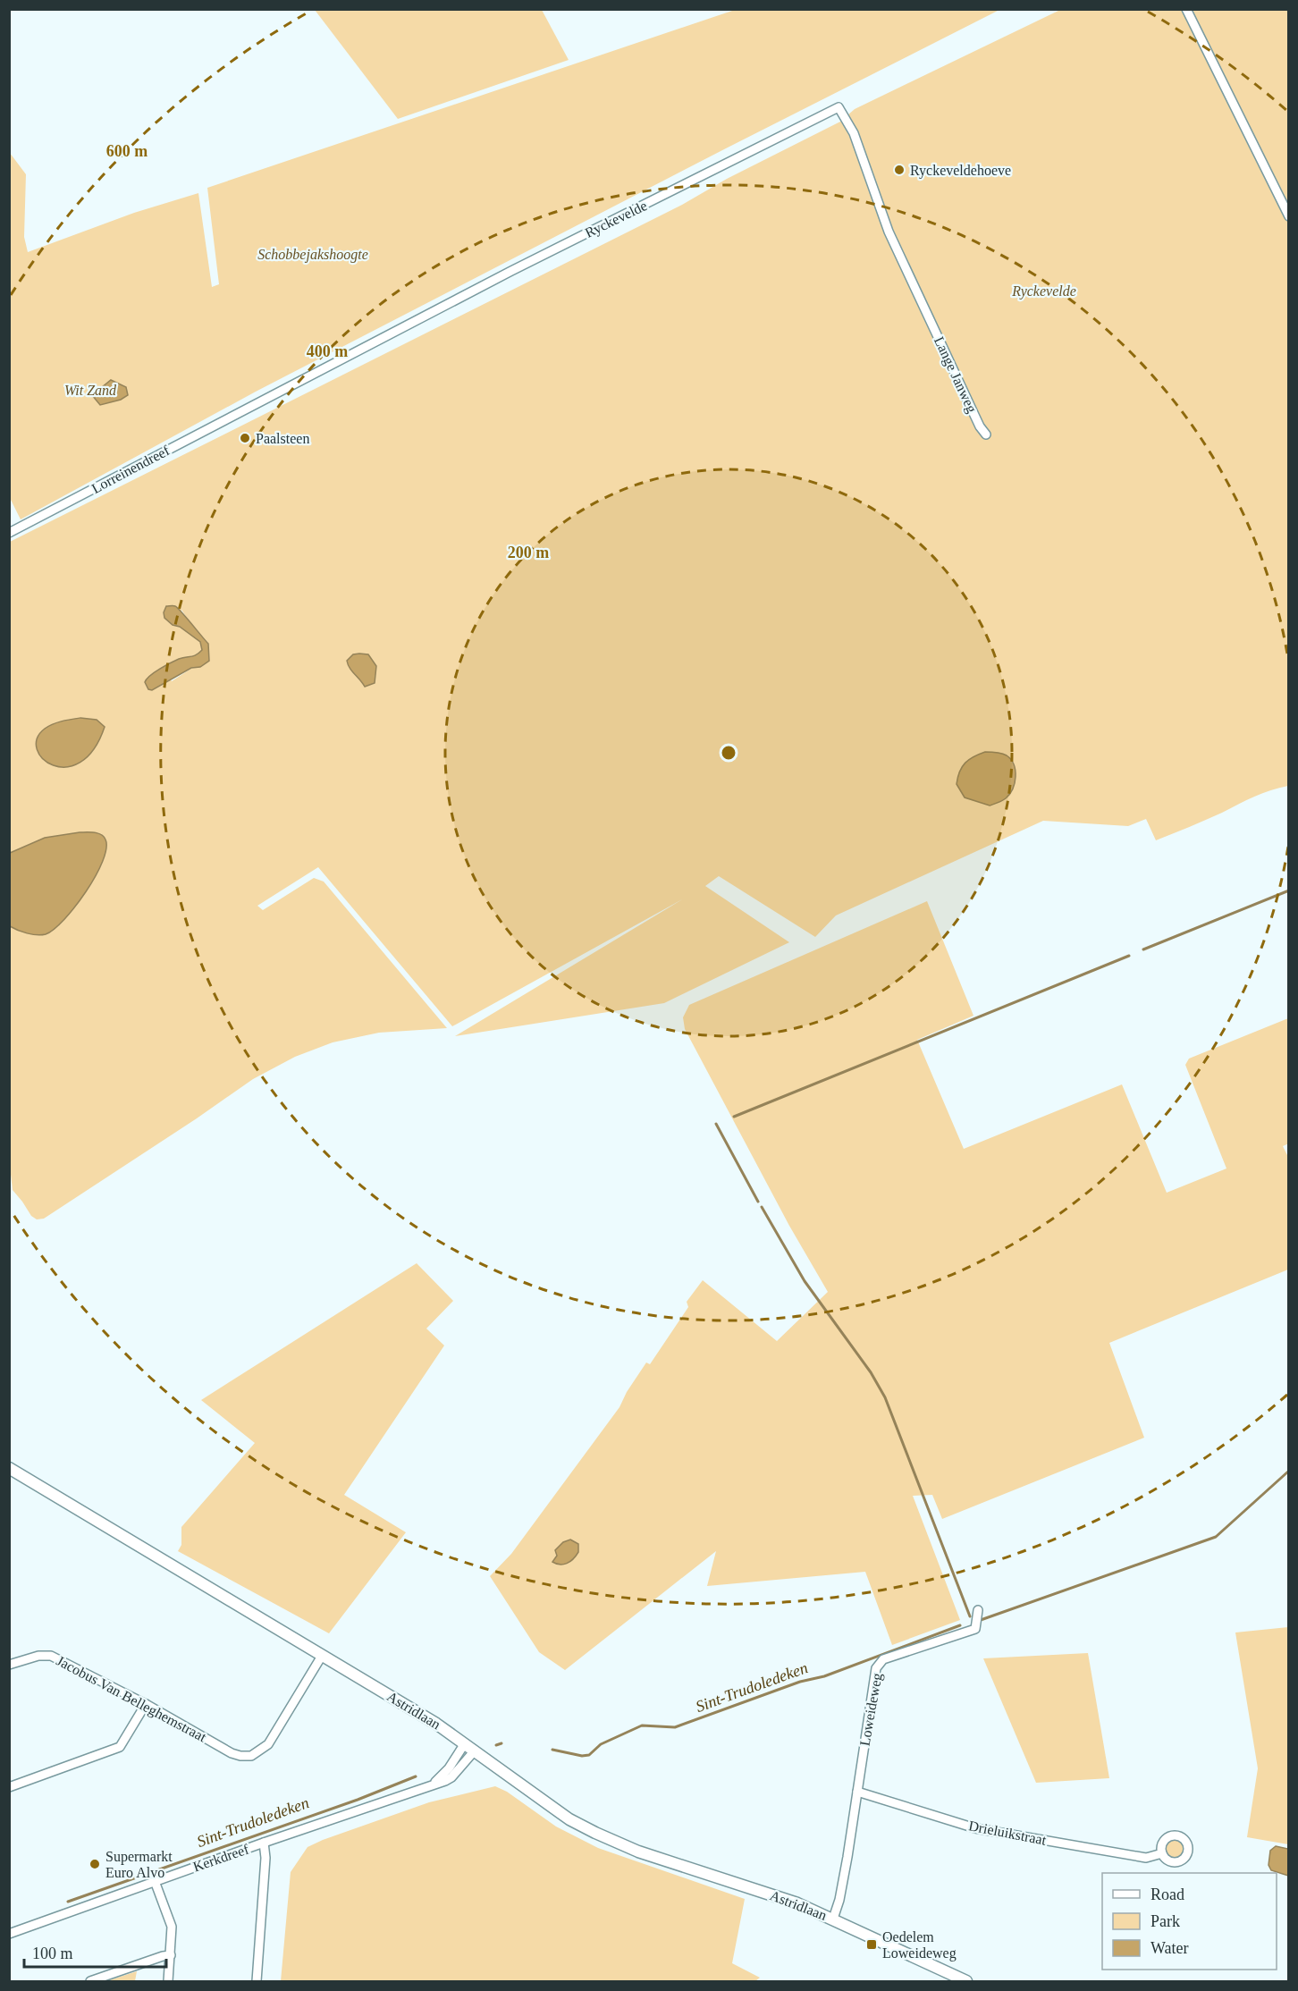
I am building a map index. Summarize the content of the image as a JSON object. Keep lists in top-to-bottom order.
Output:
{
  "streets": {
    "main road": ["Astridlaan"],
    "street": [
      "Ryckevelde",
      "Lange Janweg",
      "Lorreinendreef",
      "Jacobus Van Belleghemstraat",
      "Loweideweg",
      "Drieluikstraat",
      "Kerkdreef"
    ]
  },
  "crossings": [
    ["Ryckevelde", "Lange Janweg"],
    ["Ryckevelde", "Lorreinendreef"],
    ["Jacobus Van Belleghemstraat", "Astridlaan"],
    ["Loweideweg", "Astridlaan"],
    ["Loweideweg", "Drieluikstraat"],
    ["Astridlaan", "Kerkdreef"]
  ],
  "water": ["Sint-Trudoledeken"],
  "parks": ["Schobbejakshoogte", "Ryckevelde", "Wit Zand"],
  "places": {
    "other": ["Ryckeveldehoeve", "Paalsteen", "Supermarkt Euro Alvo"],
    "transit": ["Oedelem Loweideweg"]
  },
  "legend": ["Road", "Park", "Water"],
  "scale_bar": "100 m",
  "rings": ["600 m", "400 m", "200 m"]
}
